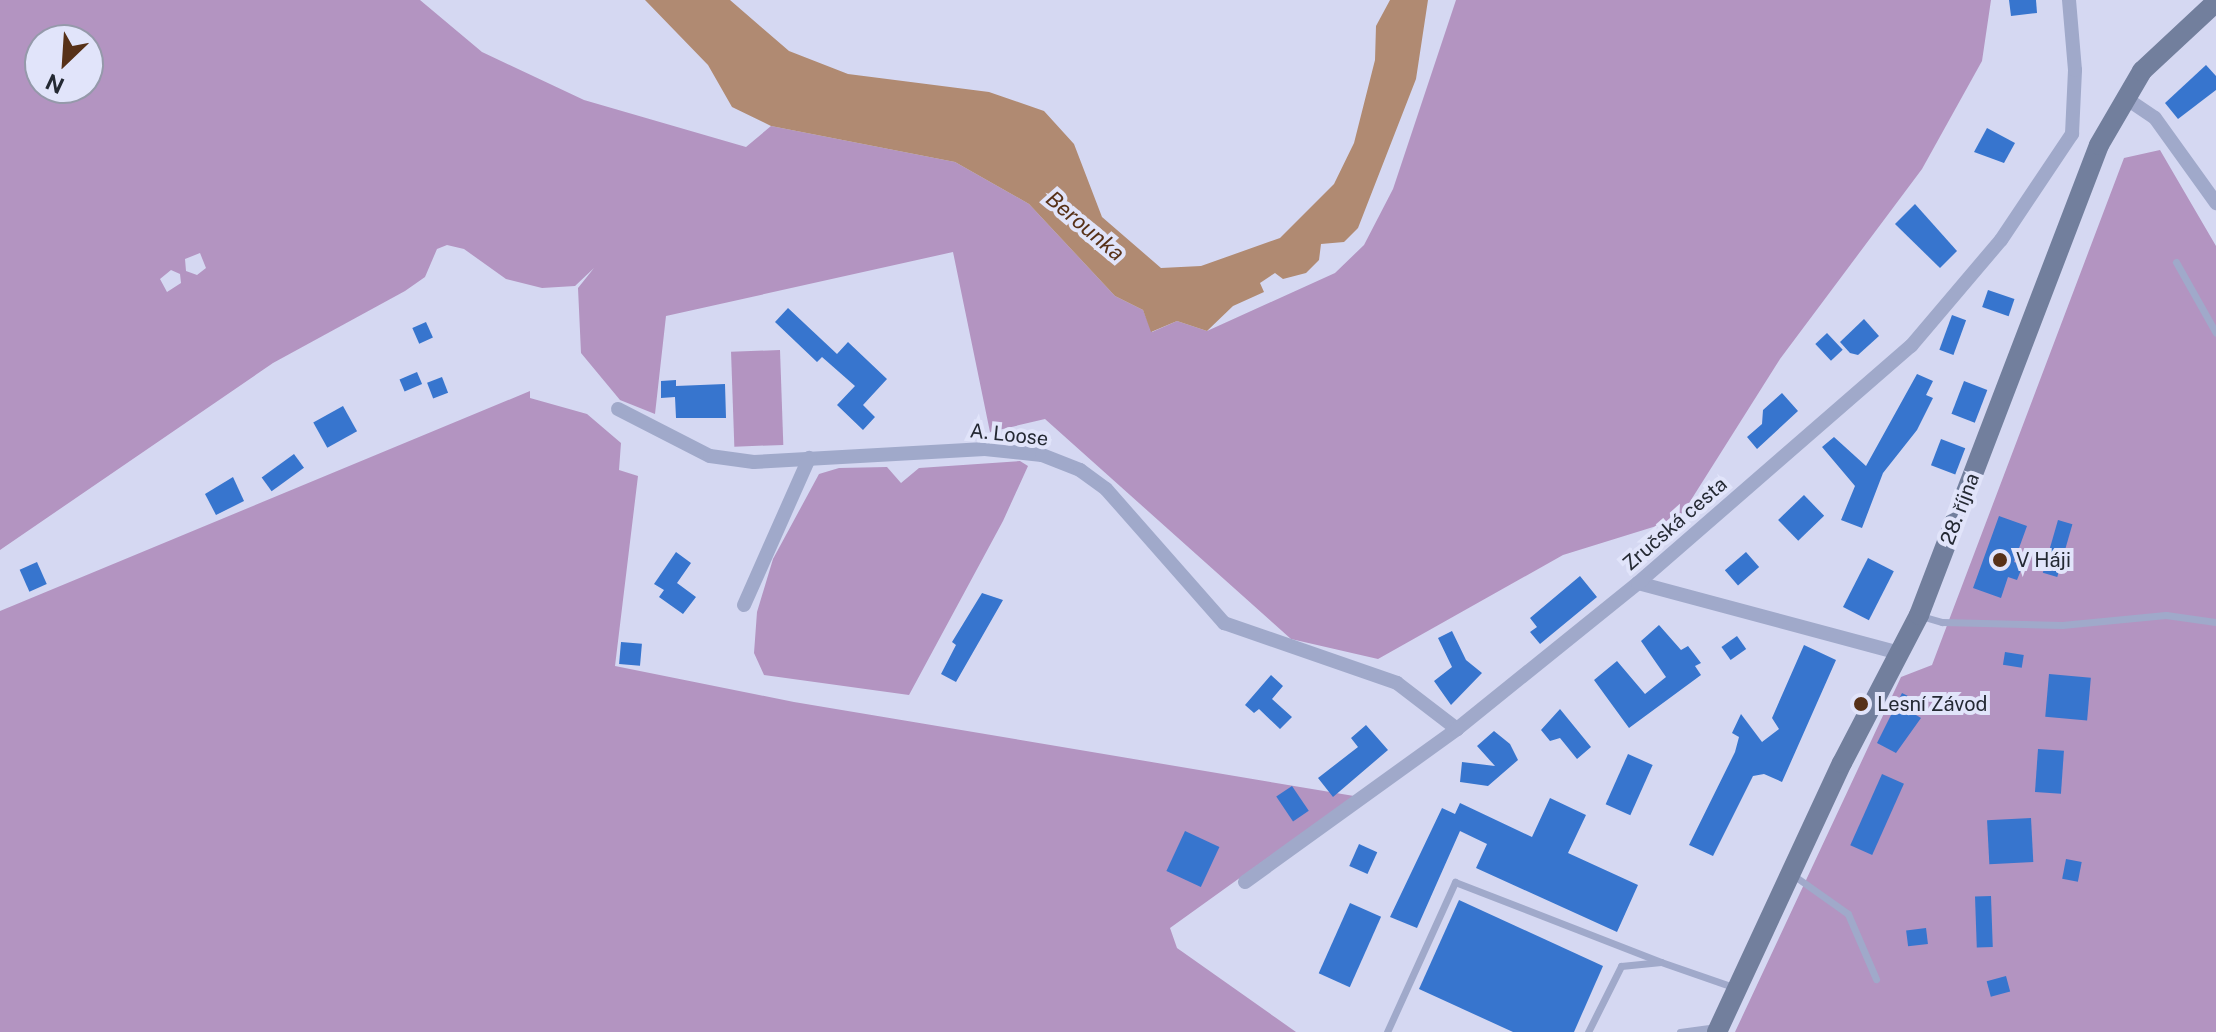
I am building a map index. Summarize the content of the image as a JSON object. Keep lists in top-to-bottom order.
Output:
{
  "streets": {
    "main road": ["28. října"],
    "street": ["A. Loose", "Zručská cesta"]
  },
  "crossings": [
    ["A. Loose", "Zručská cesta"]
  ],
  "water": ["Berounka"],
  "places": ["V Háji", "Lesní Závod"],
  "north": "bottom left"
}
